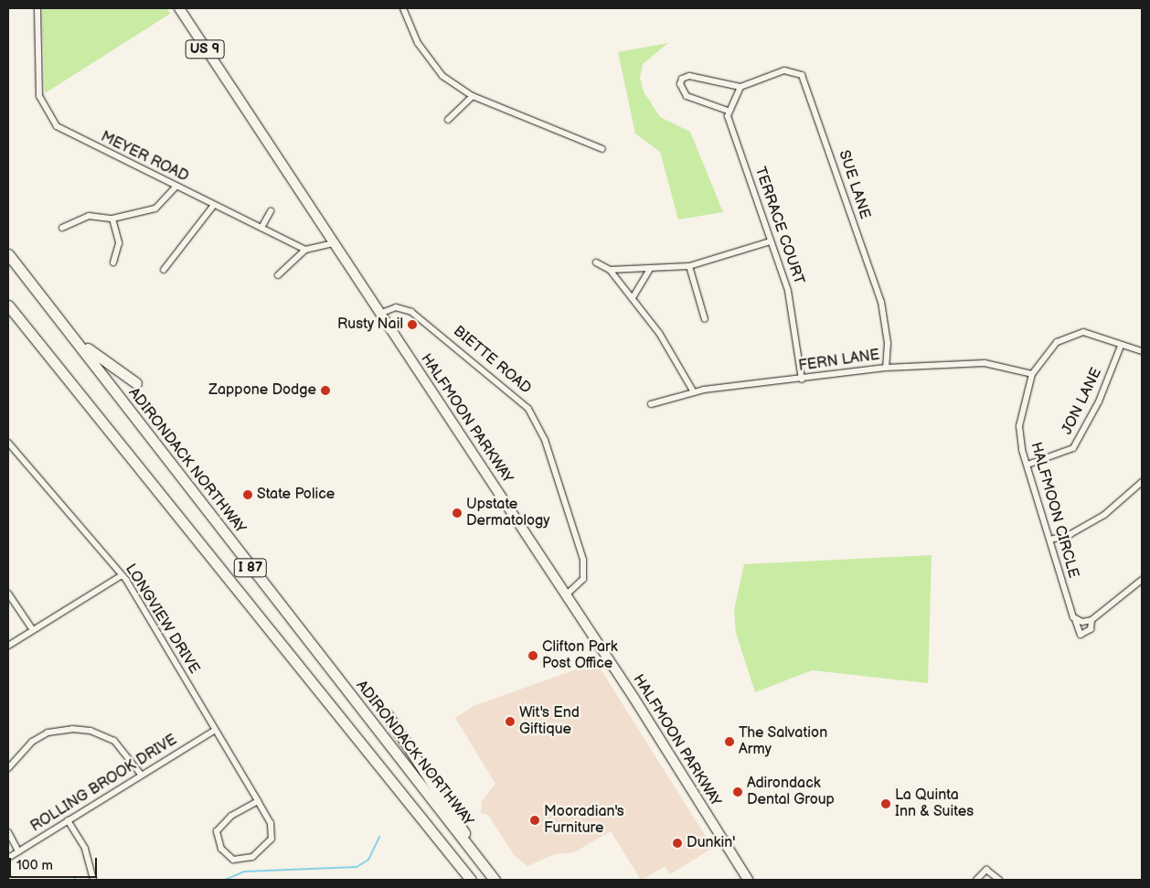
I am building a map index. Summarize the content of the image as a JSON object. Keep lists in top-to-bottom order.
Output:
{
  "streets": {
    "highway": ["ADIRONDACK NORTHWAY", "I 87"],
    "main road": ["US 9", "HALFMOON PARKWAY"],
    "street": [
      "MEYER ROAD",
      "SUE LANE",
      "TERRACE COURT",
      "BIETTE ROAD",
      "FERN LANE",
      "JON LANE",
      "HALFMOON CIRCLE",
      "LONGVIEW DRIVE",
      "ROLLING BROOK DRIVE"
    ]
  },
  "crossings": [
    ["SUE LANE", "FERN LANE"],
    ["TERRACE COURT", "FERN LANE"],
    ["BIETTE ROAD", "HALFMOON PARKWAY"],
    ["FERN LANE", "HALFMOON CIRCLE"],
    ["JON LANE", "HALFMOON CIRCLE"],
    ["LONGVIEW DRIVE", "ROLLING BROOK DRIVE"]
  ],
  "places": [
    "Rusty Nail",
    "Zappone Dodge",
    "State Police",
    "Upstate Dermatology",
    "Clifton Park Post Office",
    "Wit's End Giftique",
    "The Salvation Army",
    "Adirondack Dental Group",
    "La Quinta Inn & Suites",
    "Mooradian's Furniture",
    "Dunkin'"
  ],
  "scale_bar": "100 m"
}
